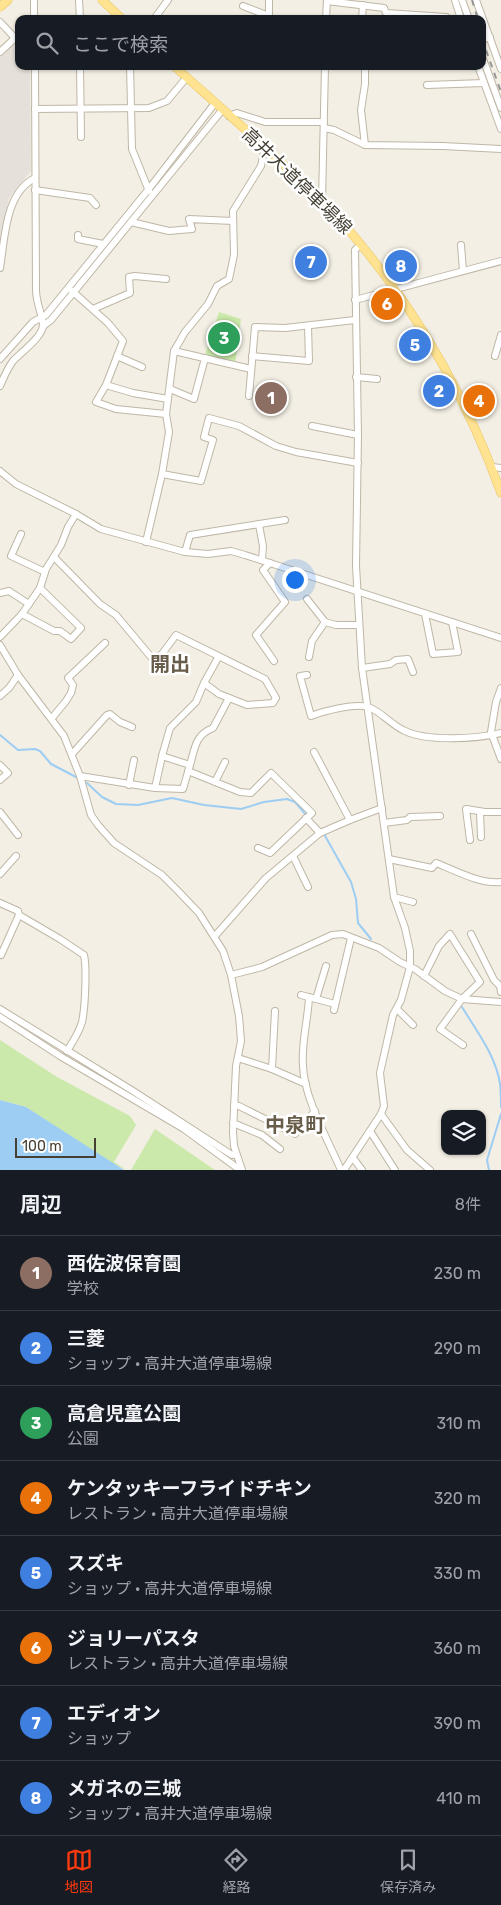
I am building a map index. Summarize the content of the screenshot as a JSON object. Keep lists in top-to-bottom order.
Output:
{
  "streets": {
    "main road": ["高井大道停車場線"]
  },
  "districts": ["開出", "中泉町"],
  "scale_bar": "100 m",
  "page": {
    "search": "ここで検索",
    "pins": [
      "7",
      "8",
      "6",
      "3",
      "5",
      "2",
      "1",
      "4"
    ],
    "scale": "100 m",
    "heading": ["周辺", "8件"],
    "list": [
      {
        "mark": "1",
        "name": "西佐波保育園",
        "note": "学校",
        "value": "230 m"
      },
      {
        "mark": "2",
        "name": "三菱",
        "note": "ショップ · 高井大道停車場線",
        "value": "290 m"
      },
      {
        "mark": "3",
        "name": "高倉児童公園",
        "note": "公園",
        "value": "310 m"
      },
      {
        "mark": "4",
        "name": "ケンタッキーフライドチキン",
        "note": "レストラン · 高井大道停車場線",
        "value": "320 m"
      },
      {
        "mark": "5",
        "name": "スズキ",
        "note": "ショップ · 高井大道停車場線",
        "value": "330 m"
      },
      {
        "mark": "6",
        "name": "ジョリーパスタ",
        "note": "レストラン · 高井大道停車場線",
        "value": "360 m"
      },
      {
        "mark": "7",
        "name": "エディオン",
        "note": "ショップ",
        "value": "390 m"
      },
      {
        "mark": "8",
        "name": "メガネの三城",
        "note": "ショップ · 高井大道停車場線",
        "value": "410 m"
      }
    ],
    "nav": ["地図", "経路", "保存済み"]
  }
}
